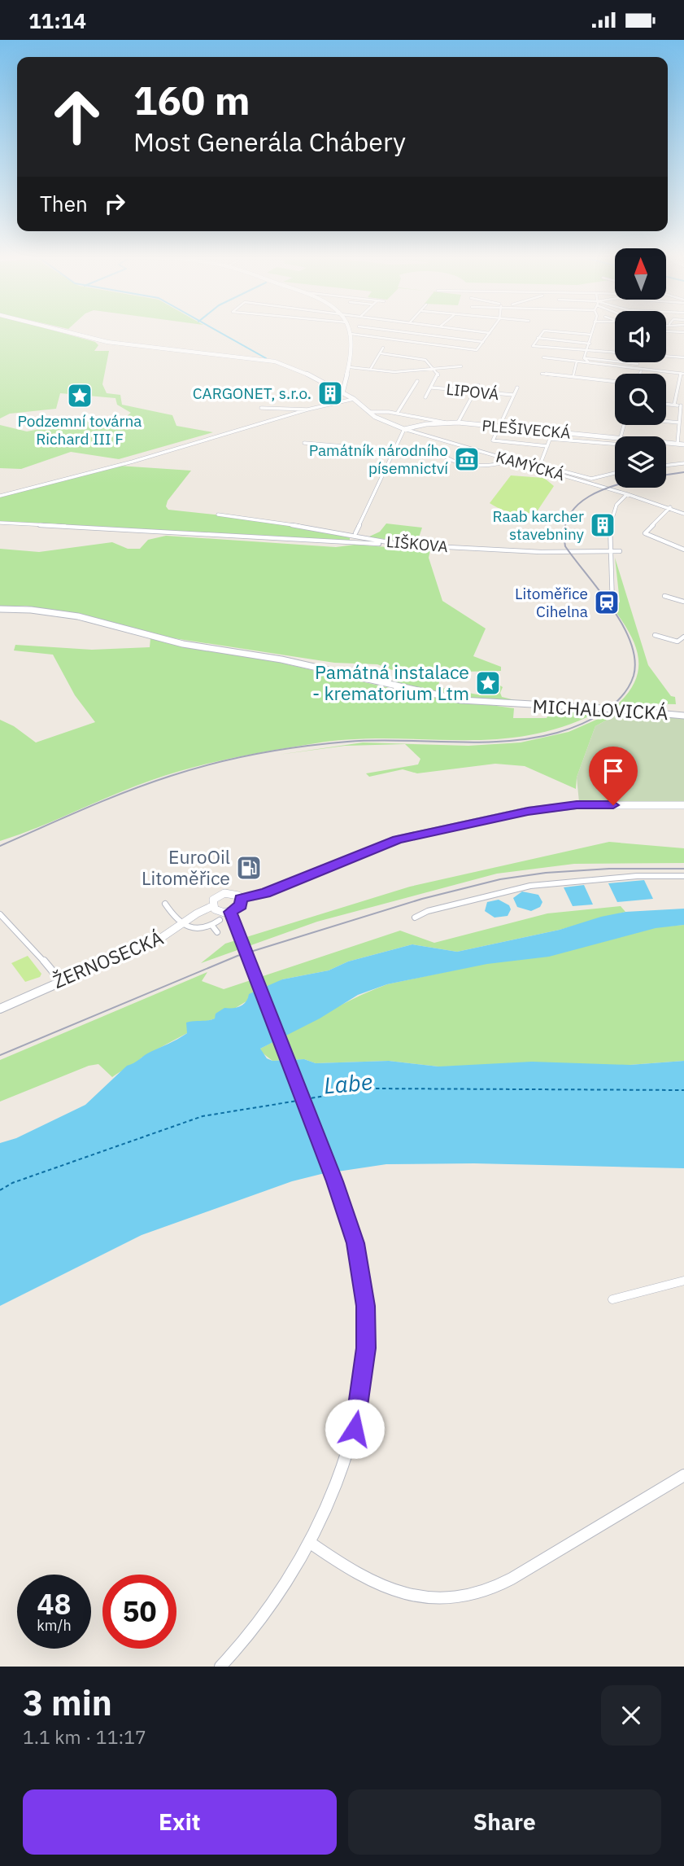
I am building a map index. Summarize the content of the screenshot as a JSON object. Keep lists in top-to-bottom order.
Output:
{
  "streets": {
    "street": [
      "LIPOVÁ",
      "PLEŠIVECKÁ",
      "KAMÝCKÁ",
      "LIŠKOVA",
      "MICHALOVICKÁ",
      "ŽERNOSECKÁ"
    ]
  },
  "crossings": [
    ["PLEŠIVECKÁ", "KAMÝCKÁ"]
  ],
  "water": ["Labe"],
  "places": {
    "building": ["CARGONET, s.r.o.", "Raab karcher stavebniny"],
    "place": ["Podzemní továrna Richard III F", "Památná instalace - krematorium Ltm"],
    "museum": ["Památník národního písemnictví"],
    "station": ["Litoměřice Cihelna"],
    "fuel station": ["EuroOil Litoměřice"]
  },
  "north": "top",
  "page": {
    "status": "11:14",
    "turn": ["160 m", "Most Generála Chábery"],
    "then": "Then",
    "speed": "48 km/h",
    "limit": "50",
    "heading": ["3 min", "1.1 km · 11:17"],
    "buttons": ["Exit", "Share"]
  }
}
